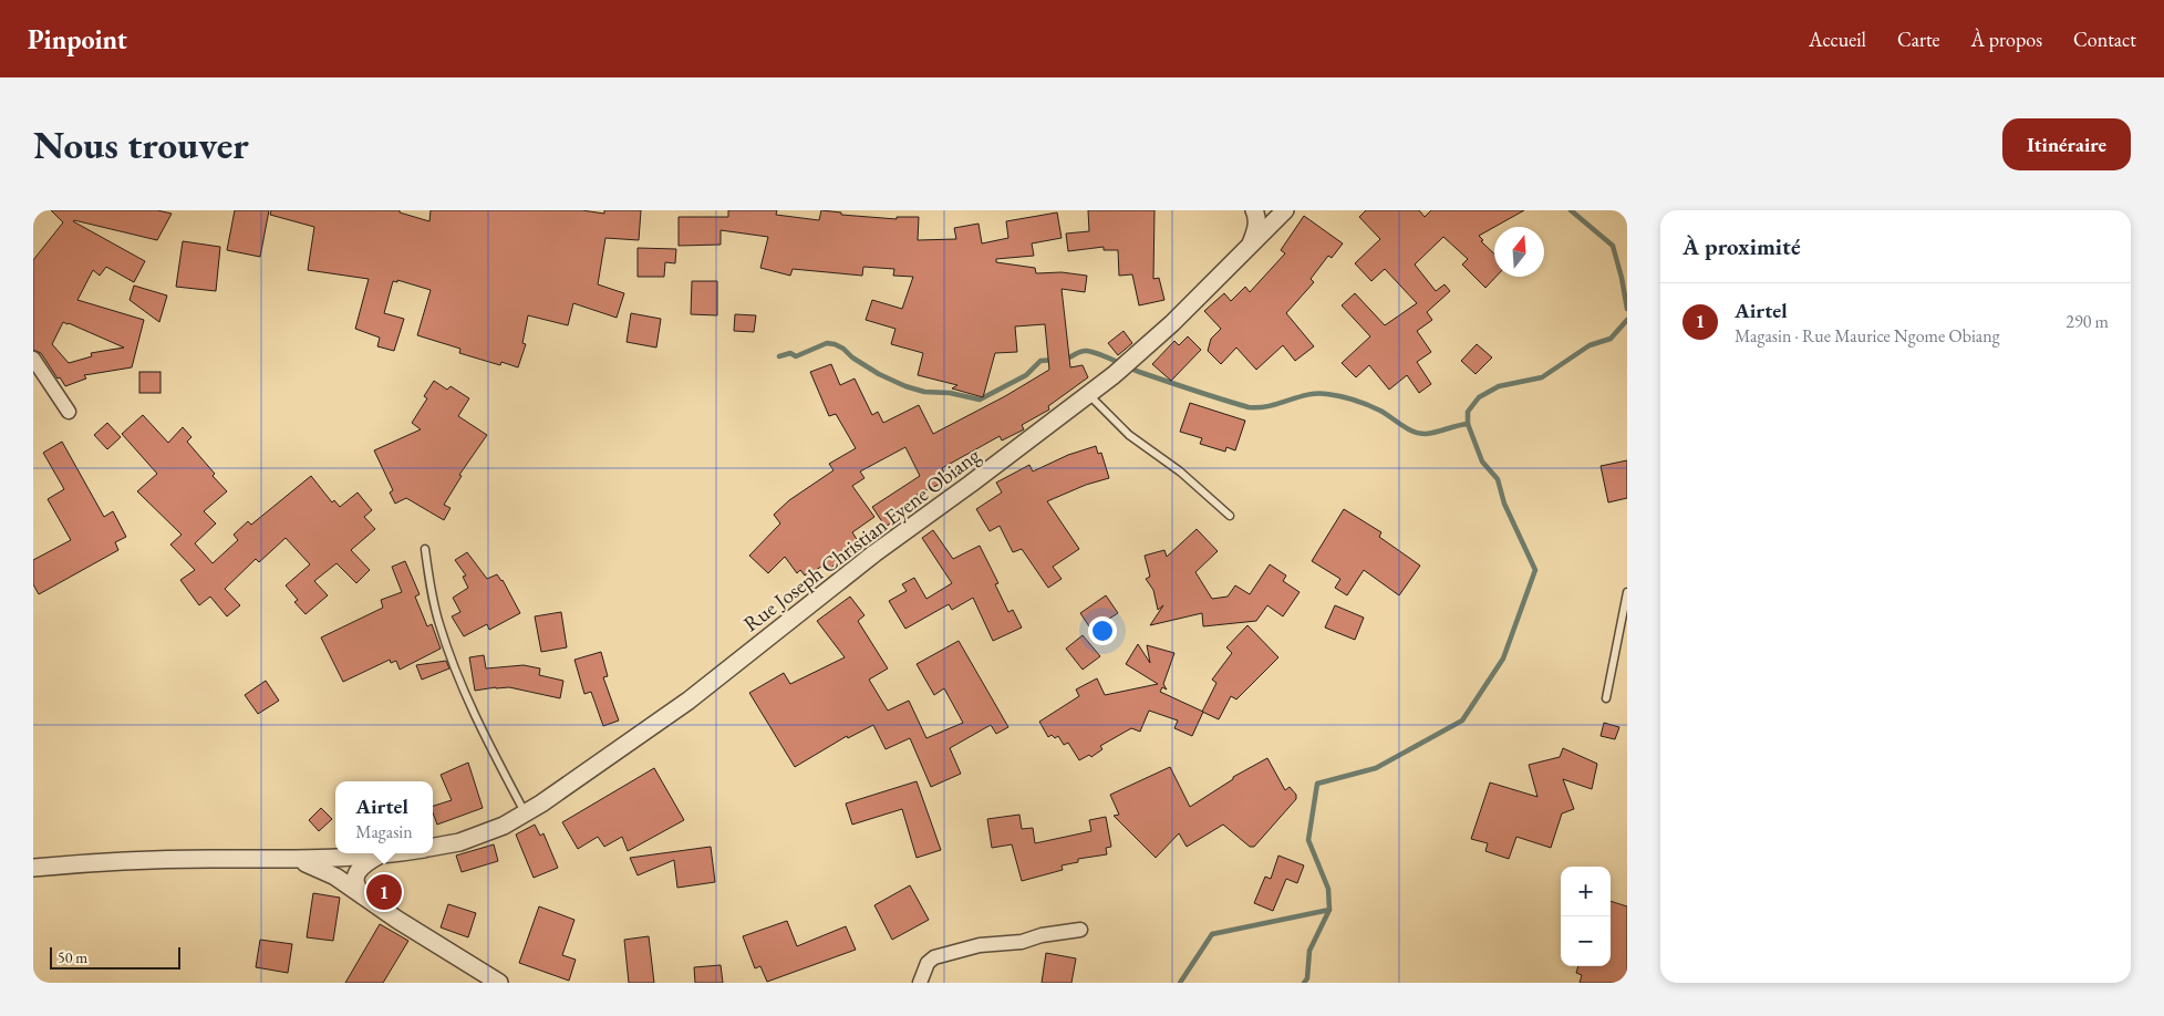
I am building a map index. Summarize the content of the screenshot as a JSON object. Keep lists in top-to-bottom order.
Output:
{
  "streets": {
    "street": ["Rue Joseph Christian Eyene Obiang"]
  },
  "scale_bar": "50 m",
  "north": "top",
  "page": {
    "header": "Pinpoint",
    "nav": [
      "Accueil",
      "Carte",
      "À propos",
      "Contact"
    ],
    "buttons": "Itinéraire",
    "title": "Nous trouver",
    "heading": "À proximité",
    "list": [
      {
        "mark": "1",
        "name": "Airtel",
        "note": "Magasin · Rue Maurice Ngome Obiang",
        "value": "290 m"
      }
    ],
    "popup": ["Airtel", "Magasin"],
    "map_buttons": ["+", "−"],
    "pins": "1",
    "scale": "50 m"
  }
}
